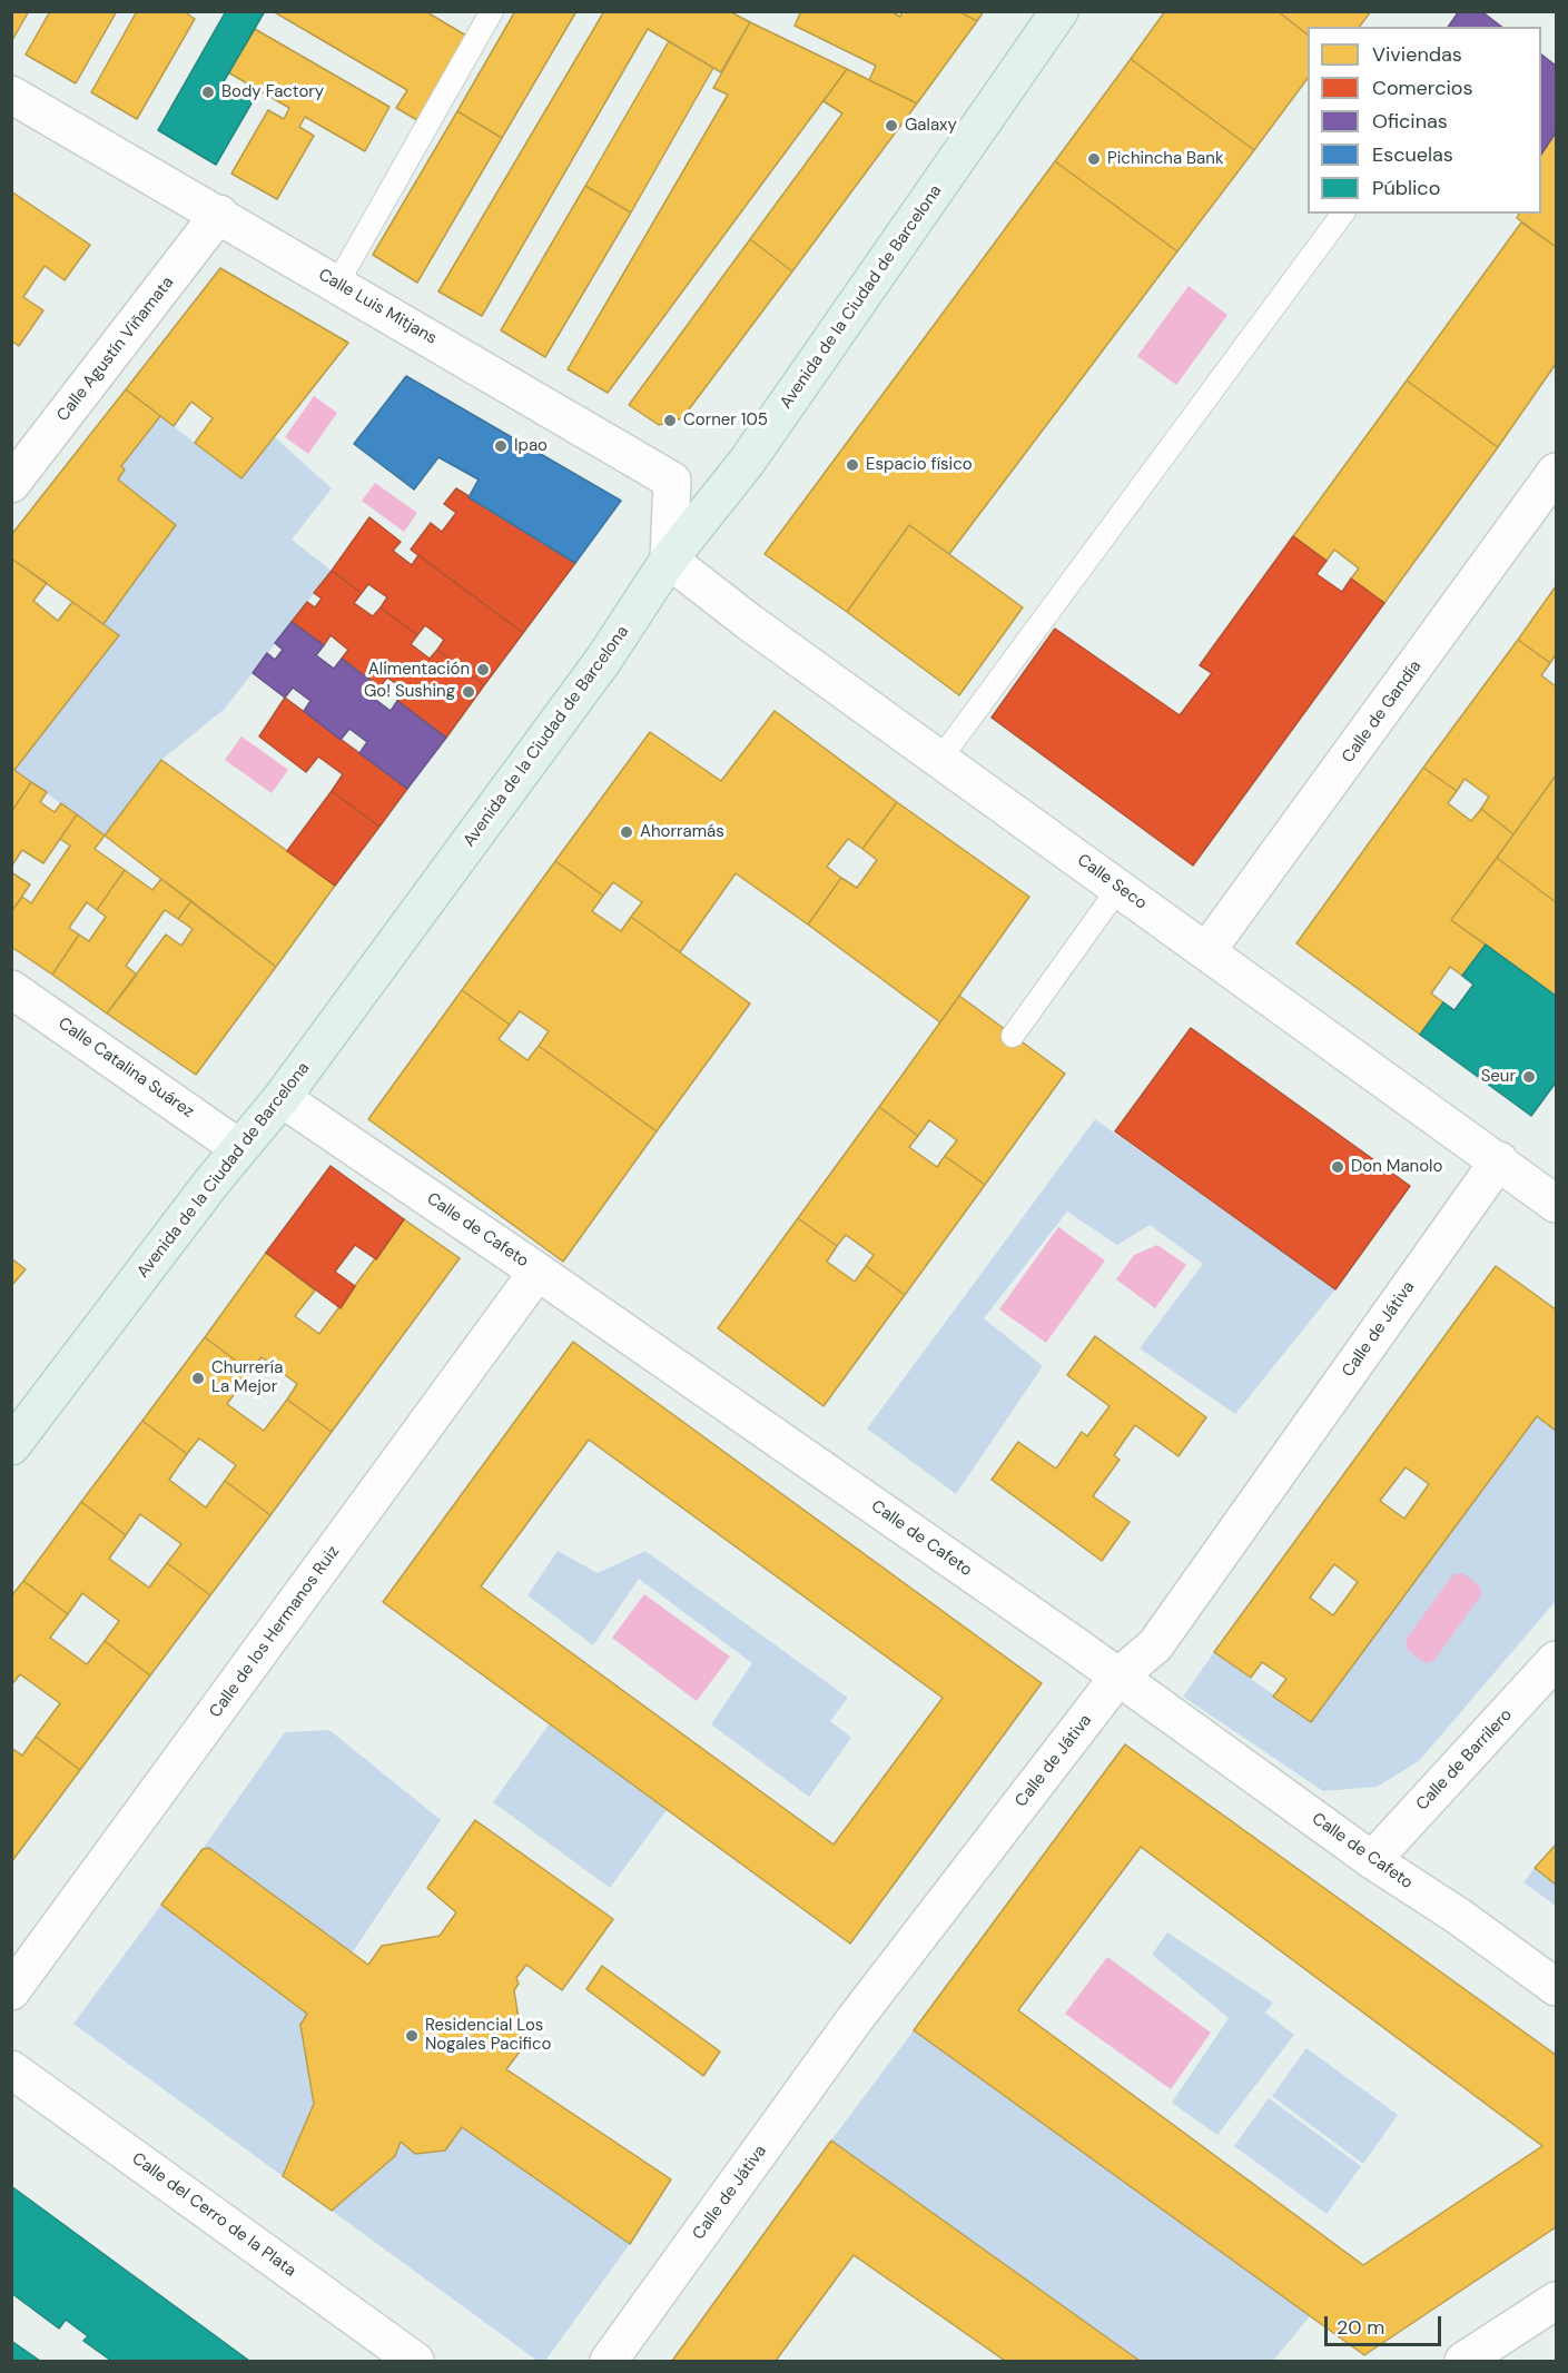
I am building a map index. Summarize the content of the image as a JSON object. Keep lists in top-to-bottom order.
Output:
{
  "streets": {
    "main road": ["Avenida de la Ciudad de Barcelona"],
    "street": [
      "Calle Luis Mitjans",
      "Calle Agustín Viñamata",
      "Calle de Gandía",
      "Calle Seco",
      "Calle Catalina Suárez",
      "Calle de Cafeto",
      "Calle de Játiva",
      "Calle de los Hermanos Ruiz",
      "Calle de Barrilero",
      "Calle del Cerro de la Plata"
    ]
  },
  "crossings": [
    ["Avenida de la Ciudad de Barcelona", "Calle Luis Mitjans"],
    ["Avenida de la Ciudad de Barcelona", "Calle Seco"],
    ["Avenida de la Ciudad de Barcelona", "Calle Catalina Suárez"],
    ["Avenida de la Ciudad de Barcelona", "Calle de Cafeto"],
    ["Calle Luis Mitjans", "Calle Agustín Viñamata"],
    ["Calle Luis Mitjans", "Calle Seco"],
    ["Calle de Gandía", "Calle Seco"],
    ["Calle Seco", "Calle de Játiva"],
    ["Calle de Cafeto", "Calle de Játiva"],
    ["Calle de Cafeto", "Calle de los Hermanos Ruiz"],
    ["Calle de Cafeto", "Calle de Barrilero"]
  ],
  "places": [
    "Body Factory",
    "Galaxy",
    "Pichincha Bank",
    "Corner 105",
    "Ipao",
    "Espacio físico",
    "Alimentación",
    "Go! Sushing",
    "Ahorramás",
    "Seur",
    "Don Manolo",
    "Churrería La Mejor",
    "Residencial Los Nogales Pacifico"
  ],
  "legend": [
    "Viviendas",
    "Comercios",
    "Oficinas",
    "Escuelas",
    "Público"
  ],
  "scale_bar": "20 m"
}
